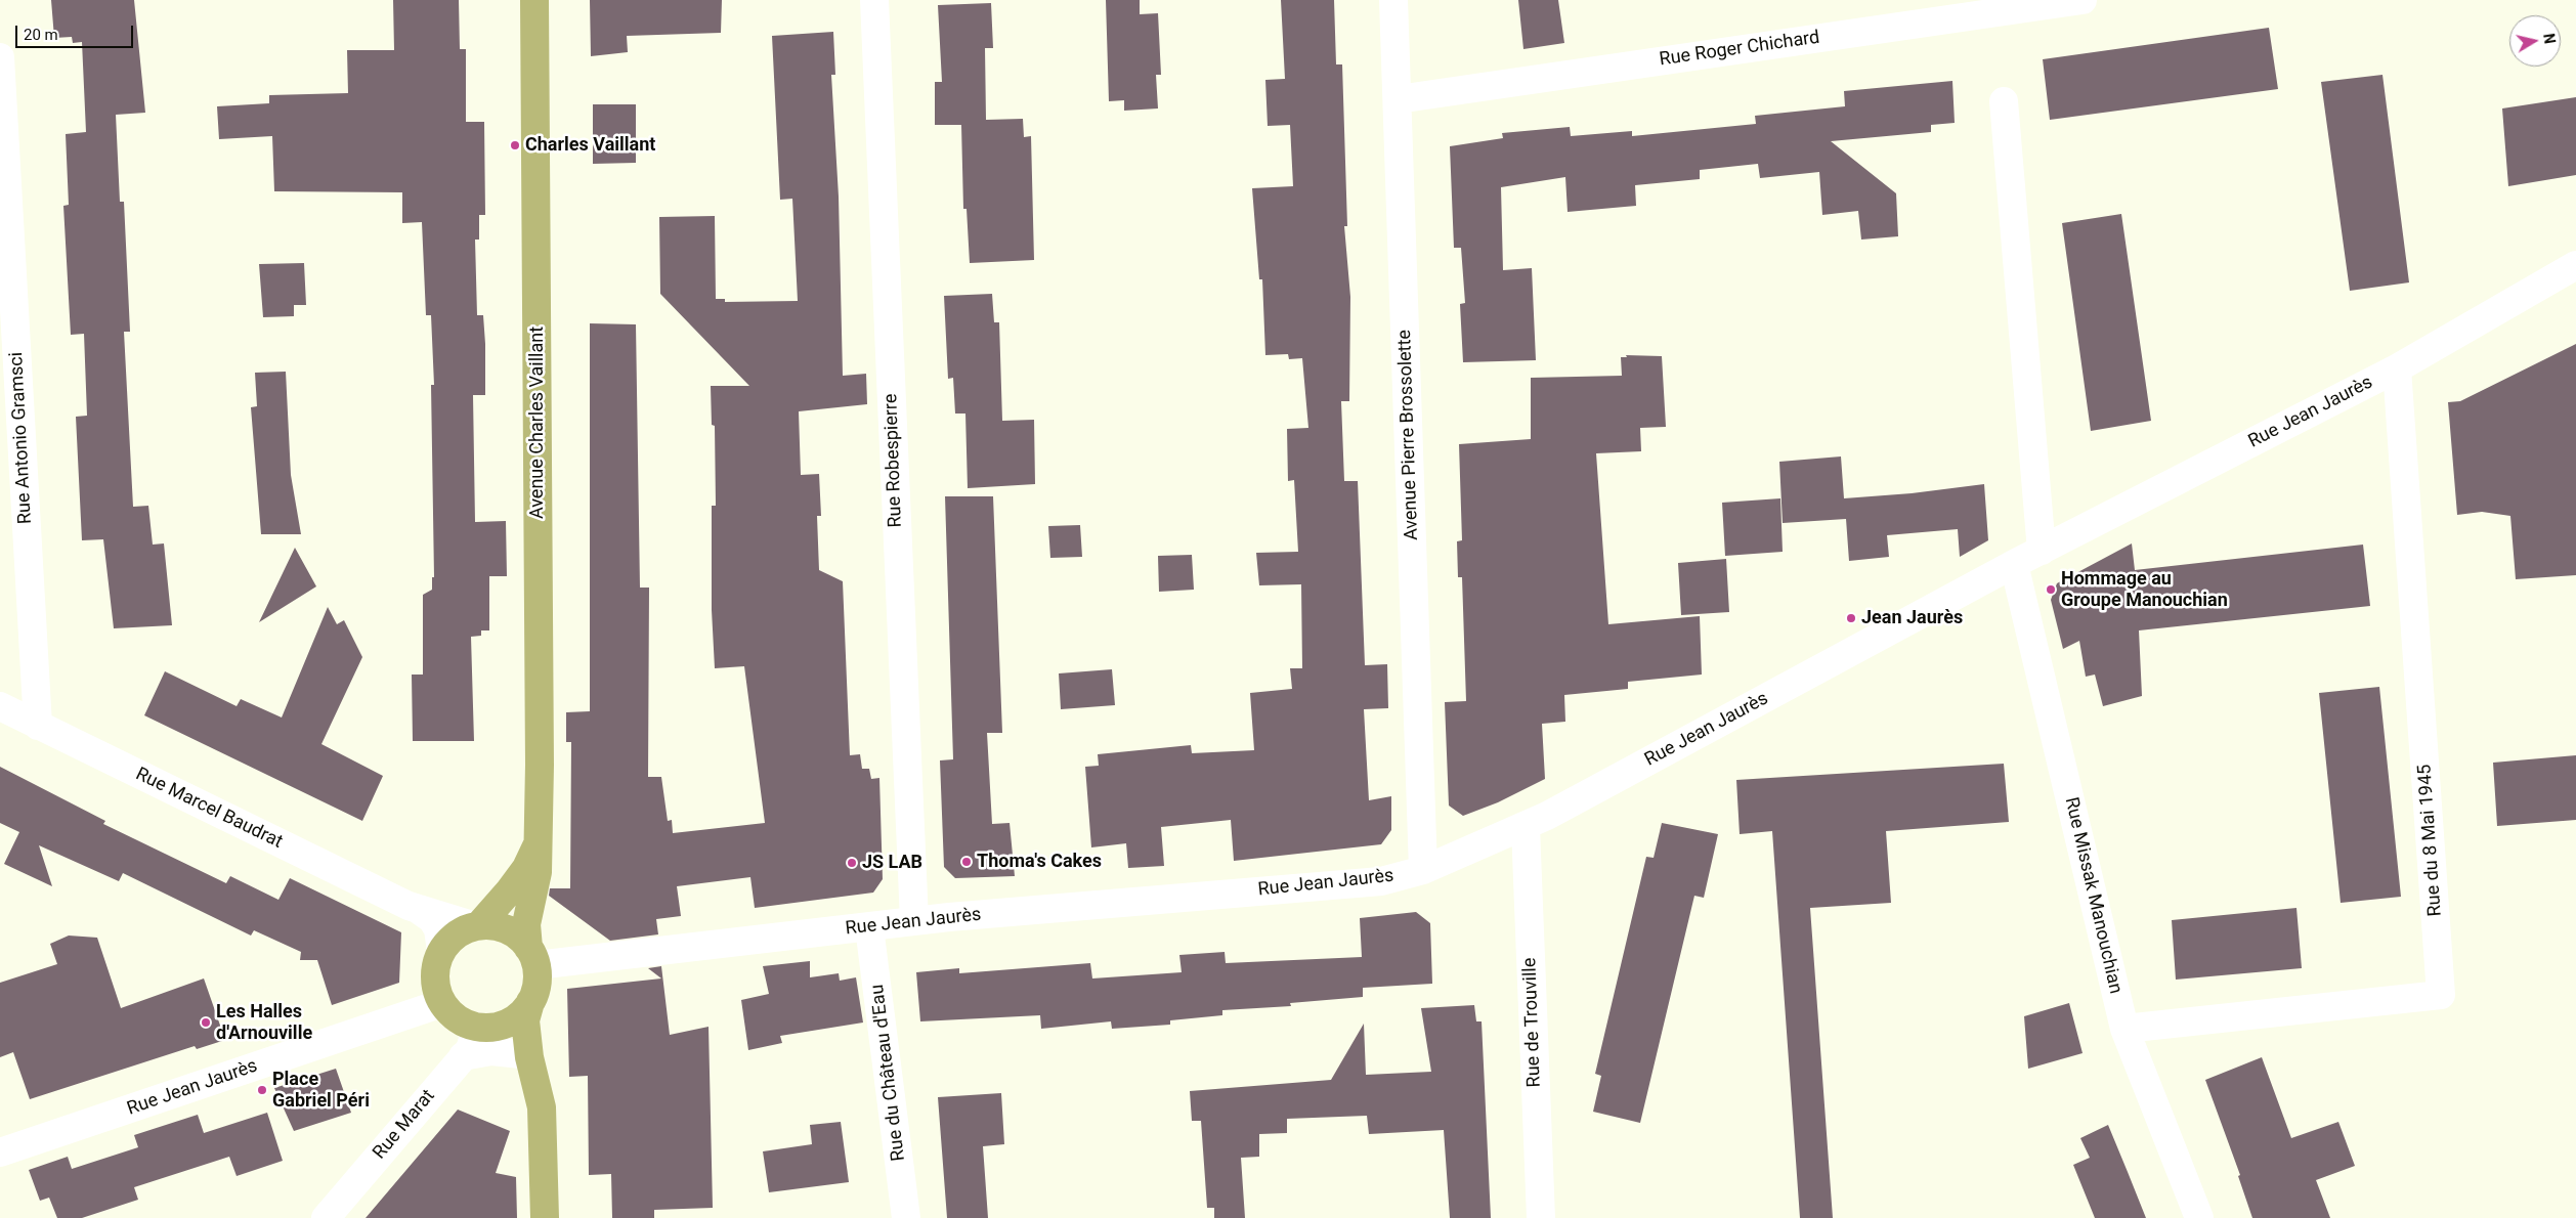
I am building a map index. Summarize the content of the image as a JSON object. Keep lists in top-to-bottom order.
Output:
{
  "streets": {
    "main road": ["Avenue Charles Vaillant"],
    "street": [
      "Rue Roger Chichard",
      "Rue Jean Jaurès",
      "Avenue Pierre Brossolette",
      "Rue Antonio Gramsci",
      "Rue Robespierre",
      "Rue Marcel Baudrat",
      "Rue du 8 Mai 1945",
      "Rue Missak Manouchian",
      "Rue de Trouville",
      "Rue du Château d'Eau",
      "Rue Marat"
    ]
  },
  "crossings": [
    ["Rue Roger Chichard", "Avenue Pierre Brossolette"],
    ["Rue Jean Jaurès", "Avenue Charles Vaillant"],
    ["Rue Jean Jaurès", "Avenue Pierre Brossolette"],
    ["Rue Jean Jaurès", "Rue Robespierre"],
    ["Rue Jean Jaurès", "Rue Marcel Baudrat"],
    ["Rue Jean Jaurès", "Rue du 8 Mai 1945"],
    ["Rue Jean Jaurès", "Rue Missak Manouchian"],
    ["Rue Jean Jaurès", "Rue de Trouville"],
    ["Rue Jean Jaurès", "Rue du Château d'Eau"],
    ["Rue Jean Jaurès", "Rue Marat"],
    ["Avenue Charles Vaillant", "Rue Marcel Baudrat"],
    ["Avenue Charles Vaillant", "Rue Marat"],
    ["Rue Antonio Gramsci", "Rue Marcel Baudrat"],
    ["Rue Marcel Baudrat", "Rue Marat"],
    ["Rue du 8 Mai 1945", "Rue Missak Manouchian"]
  ],
  "places": [
    "Charles Vaillant",
    "Hommage au Groupe Manouchian",
    "Jean Jaurès",
    "Thoma's Cakes",
    "JS LAB",
    "Les Halles d'Arnouville",
    "Place Gabriel Péri"
  ],
  "scale_bar": "20 m",
  "north": "right"
}
